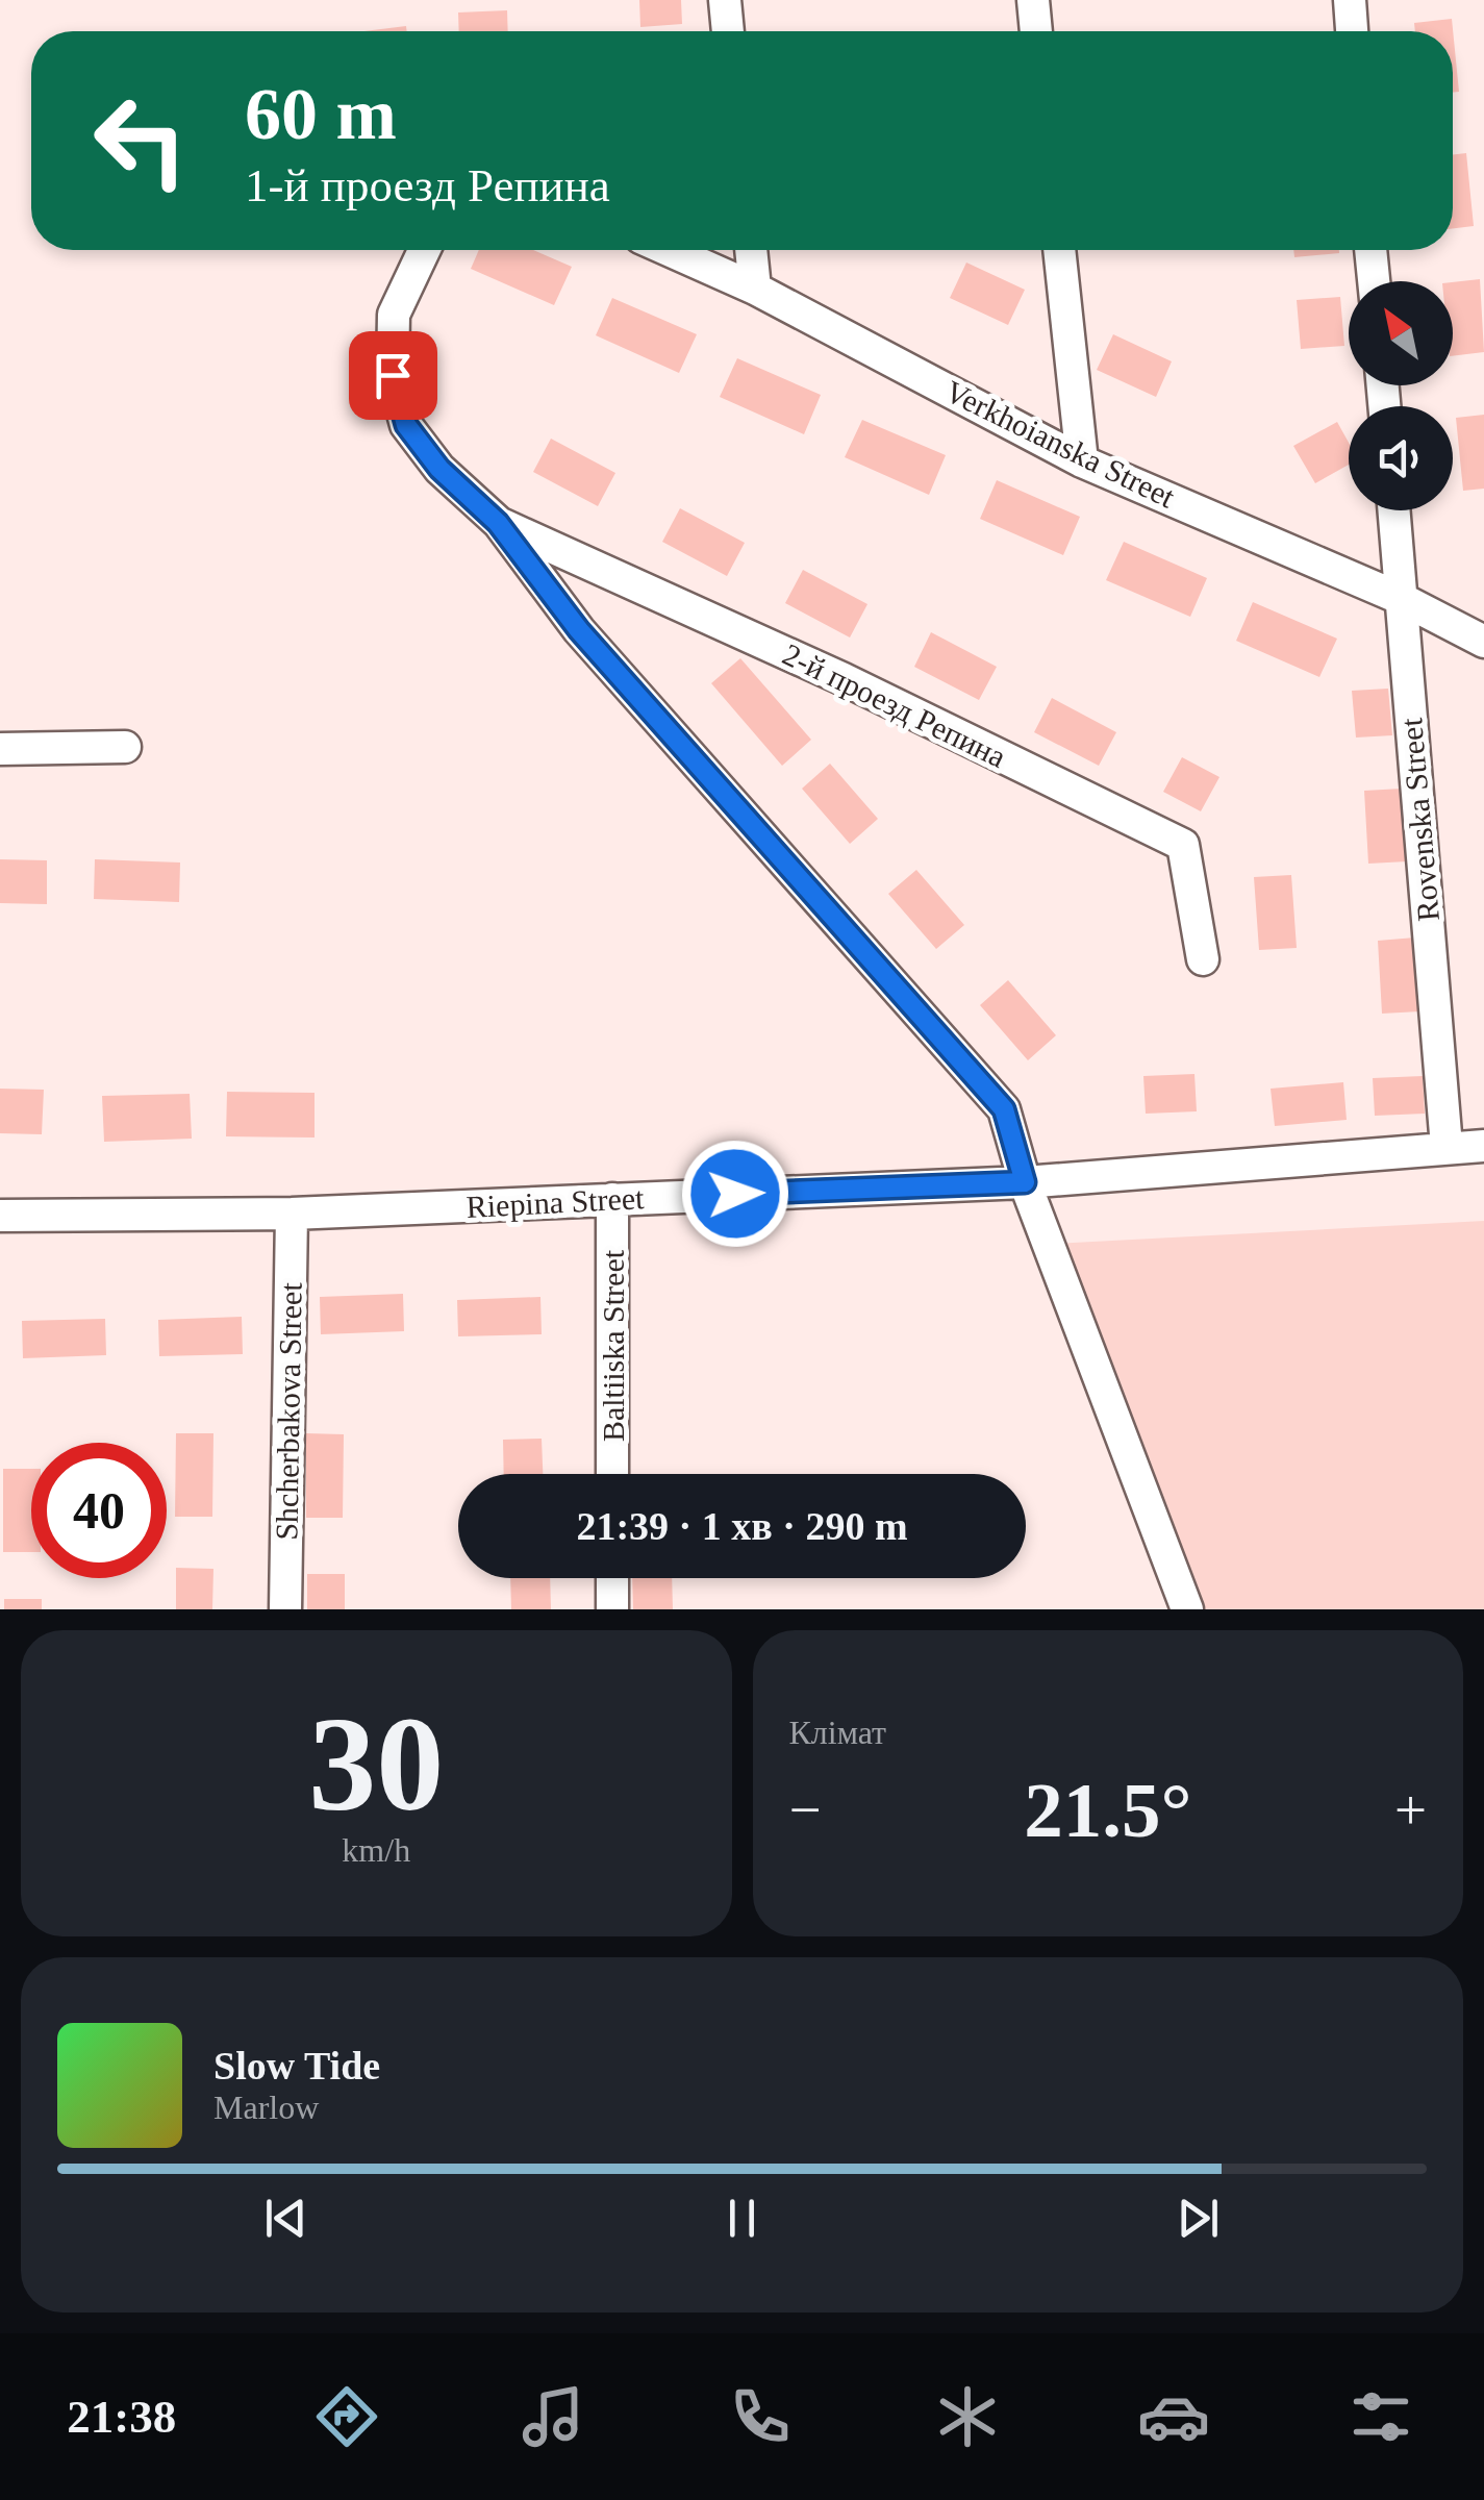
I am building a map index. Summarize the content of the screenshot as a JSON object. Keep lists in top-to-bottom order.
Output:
{
  "streets": {
    "street": [
      "Verkhoianska Street",
      "2-й проезд Репина",
      "Rovenska Street",
      "Riepina Street",
      "Baltiiska Street",
      "Shcherbakova Street"
    ]
  },
  "crossings": [
    ["Verkhoianska Street", "Rovenska Street"],
    ["Rovenska Street", "Riepina Street"],
    ["Riepina Street", "Baltiiska Street"],
    ["Riepina Street", "Shcherbakova Street"]
  ],
  "north": "top left",
  "page": {
    "turn": ["60 m", "1-й проезд Репина"],
    "limit": "40",
    "trip": "21:39 · 1 хв · 290 m",
    "tile": [
      ["30", "km/h"],
      "Клімат"
    ],
    "heat": ["−", "21.5°", "+"],
    "song": ["Slow Tide", "Marlow"],
    "tabs": "21:38"
  }
}
